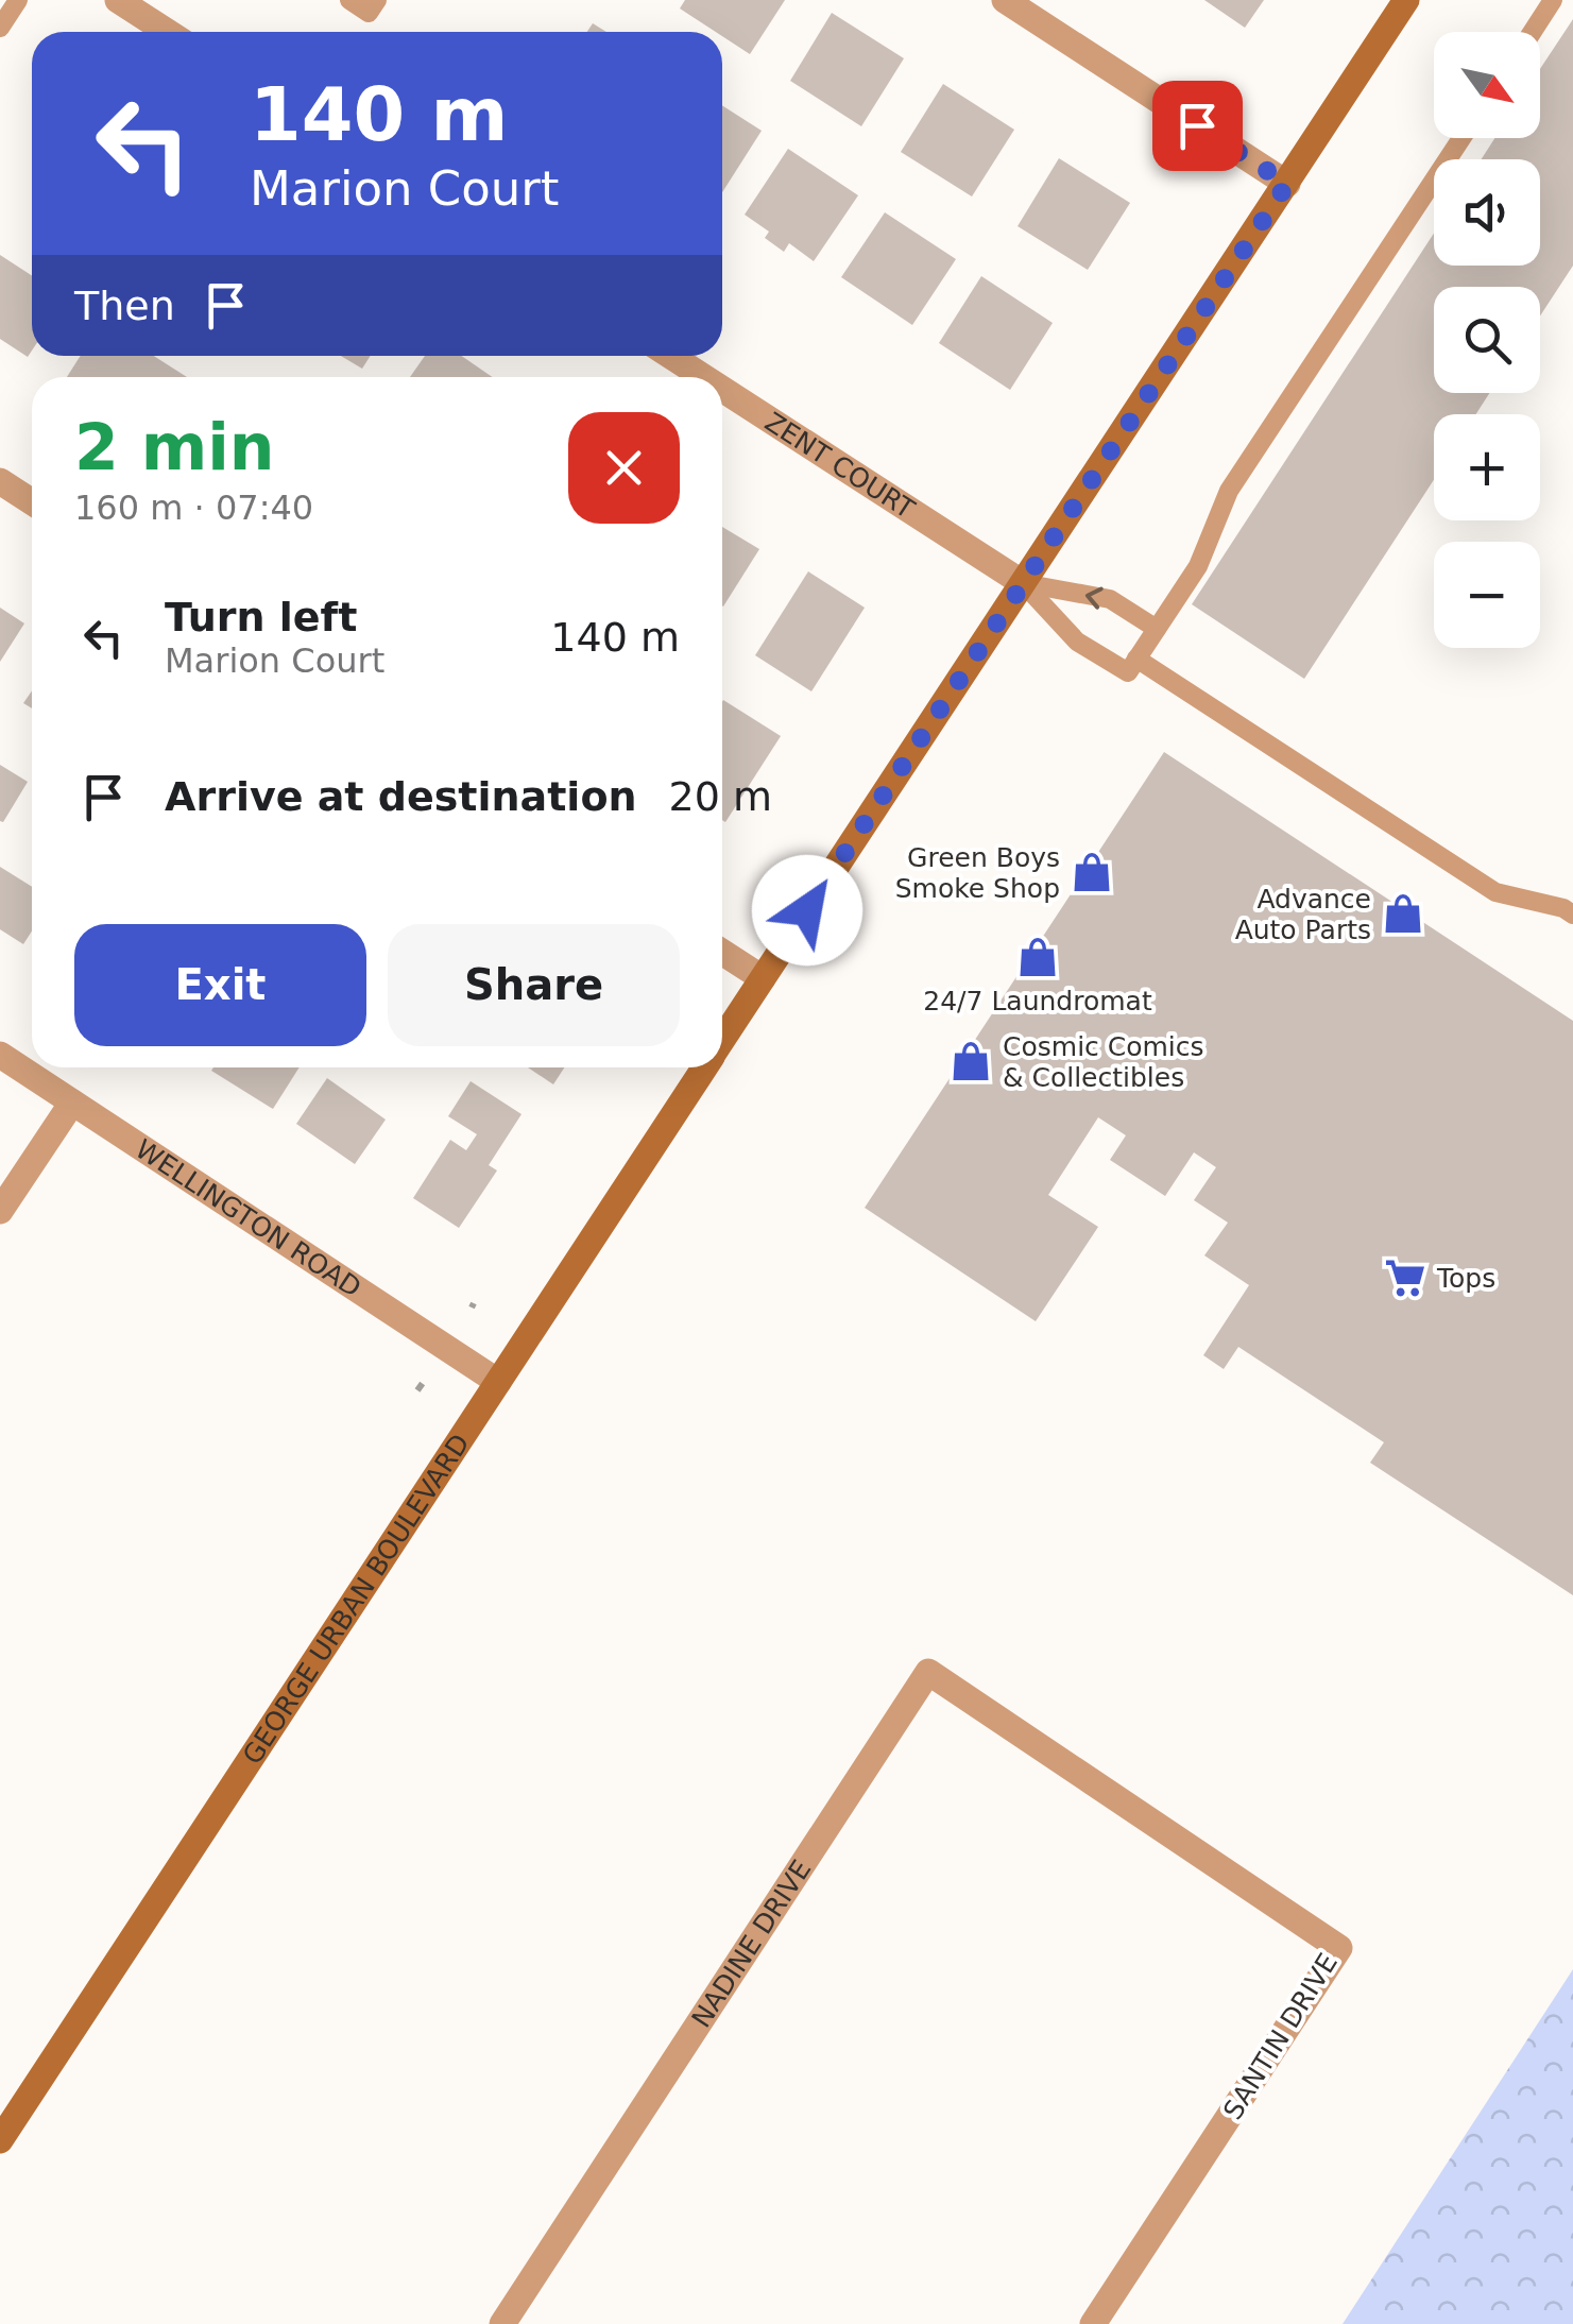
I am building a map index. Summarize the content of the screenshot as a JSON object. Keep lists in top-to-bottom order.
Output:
{
  "streets": {
    "street": [
      "ZENT COURT",
      "WELLINGTON ROAD",
      "GEORGE URBAN BOULEVARD",
      "NADINE DRIVE",
      "SANTIN DRIVE"
    ]
  },
  "crossings": [
    ["ZENT COURT", "GEORGE URBAN BOULEVARD"],
    ["WELLINGTON ROAD", "GEORGE URBAN BOULEVARD"],
    ["NADINE DRIVE", "SANTIN DRIVE"]
  ],
  "places": {
    "shop": [
      "Green Boys Smoke Shop",
      "Advance Auto Parts",
      "24/7 Laundromat",
      "Cosmic Comics & Collectibles"
    ],
    "supermarket": ["Tops"]
  },
  "north": "bottom right",
  "page": {
    "map_buttons": ["+", "−"],
    "turn": ["140 m", "Marion Court"],
    "then": "Then",
    "heading": ["2 min", "160 m · 07:40"],
    "list": [
      {
        "name": "Turn left",
        "note": "Marion Court",
        "value": "140 m"
      },
      {
        "name": "Arrive at destination",
        "value": "20 m"
      }
    ],
    "buttons": ["Exit", "Share"]
  }
}
